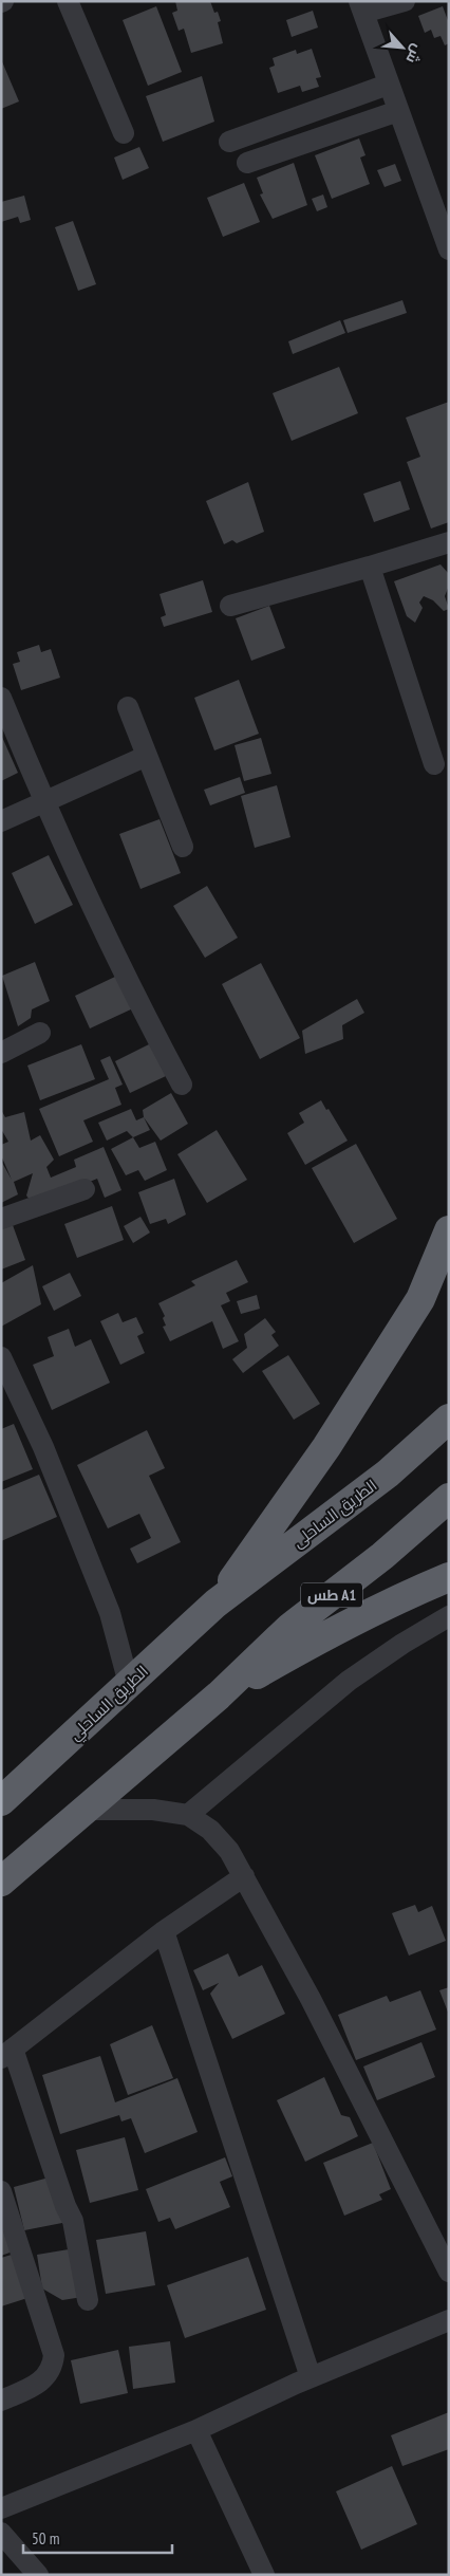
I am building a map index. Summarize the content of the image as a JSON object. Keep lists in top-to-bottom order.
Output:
{
  "streets": {
    "highway": ["الطريق الساحلى", "طس A1", "الطريق الساحلي"]
  },
  "crossings": [
    ["الطريق الساحلى", "الطريق الساحلي"]
  ],
  "scale_bar": "50 m",
  "north": "bottom right"
}
